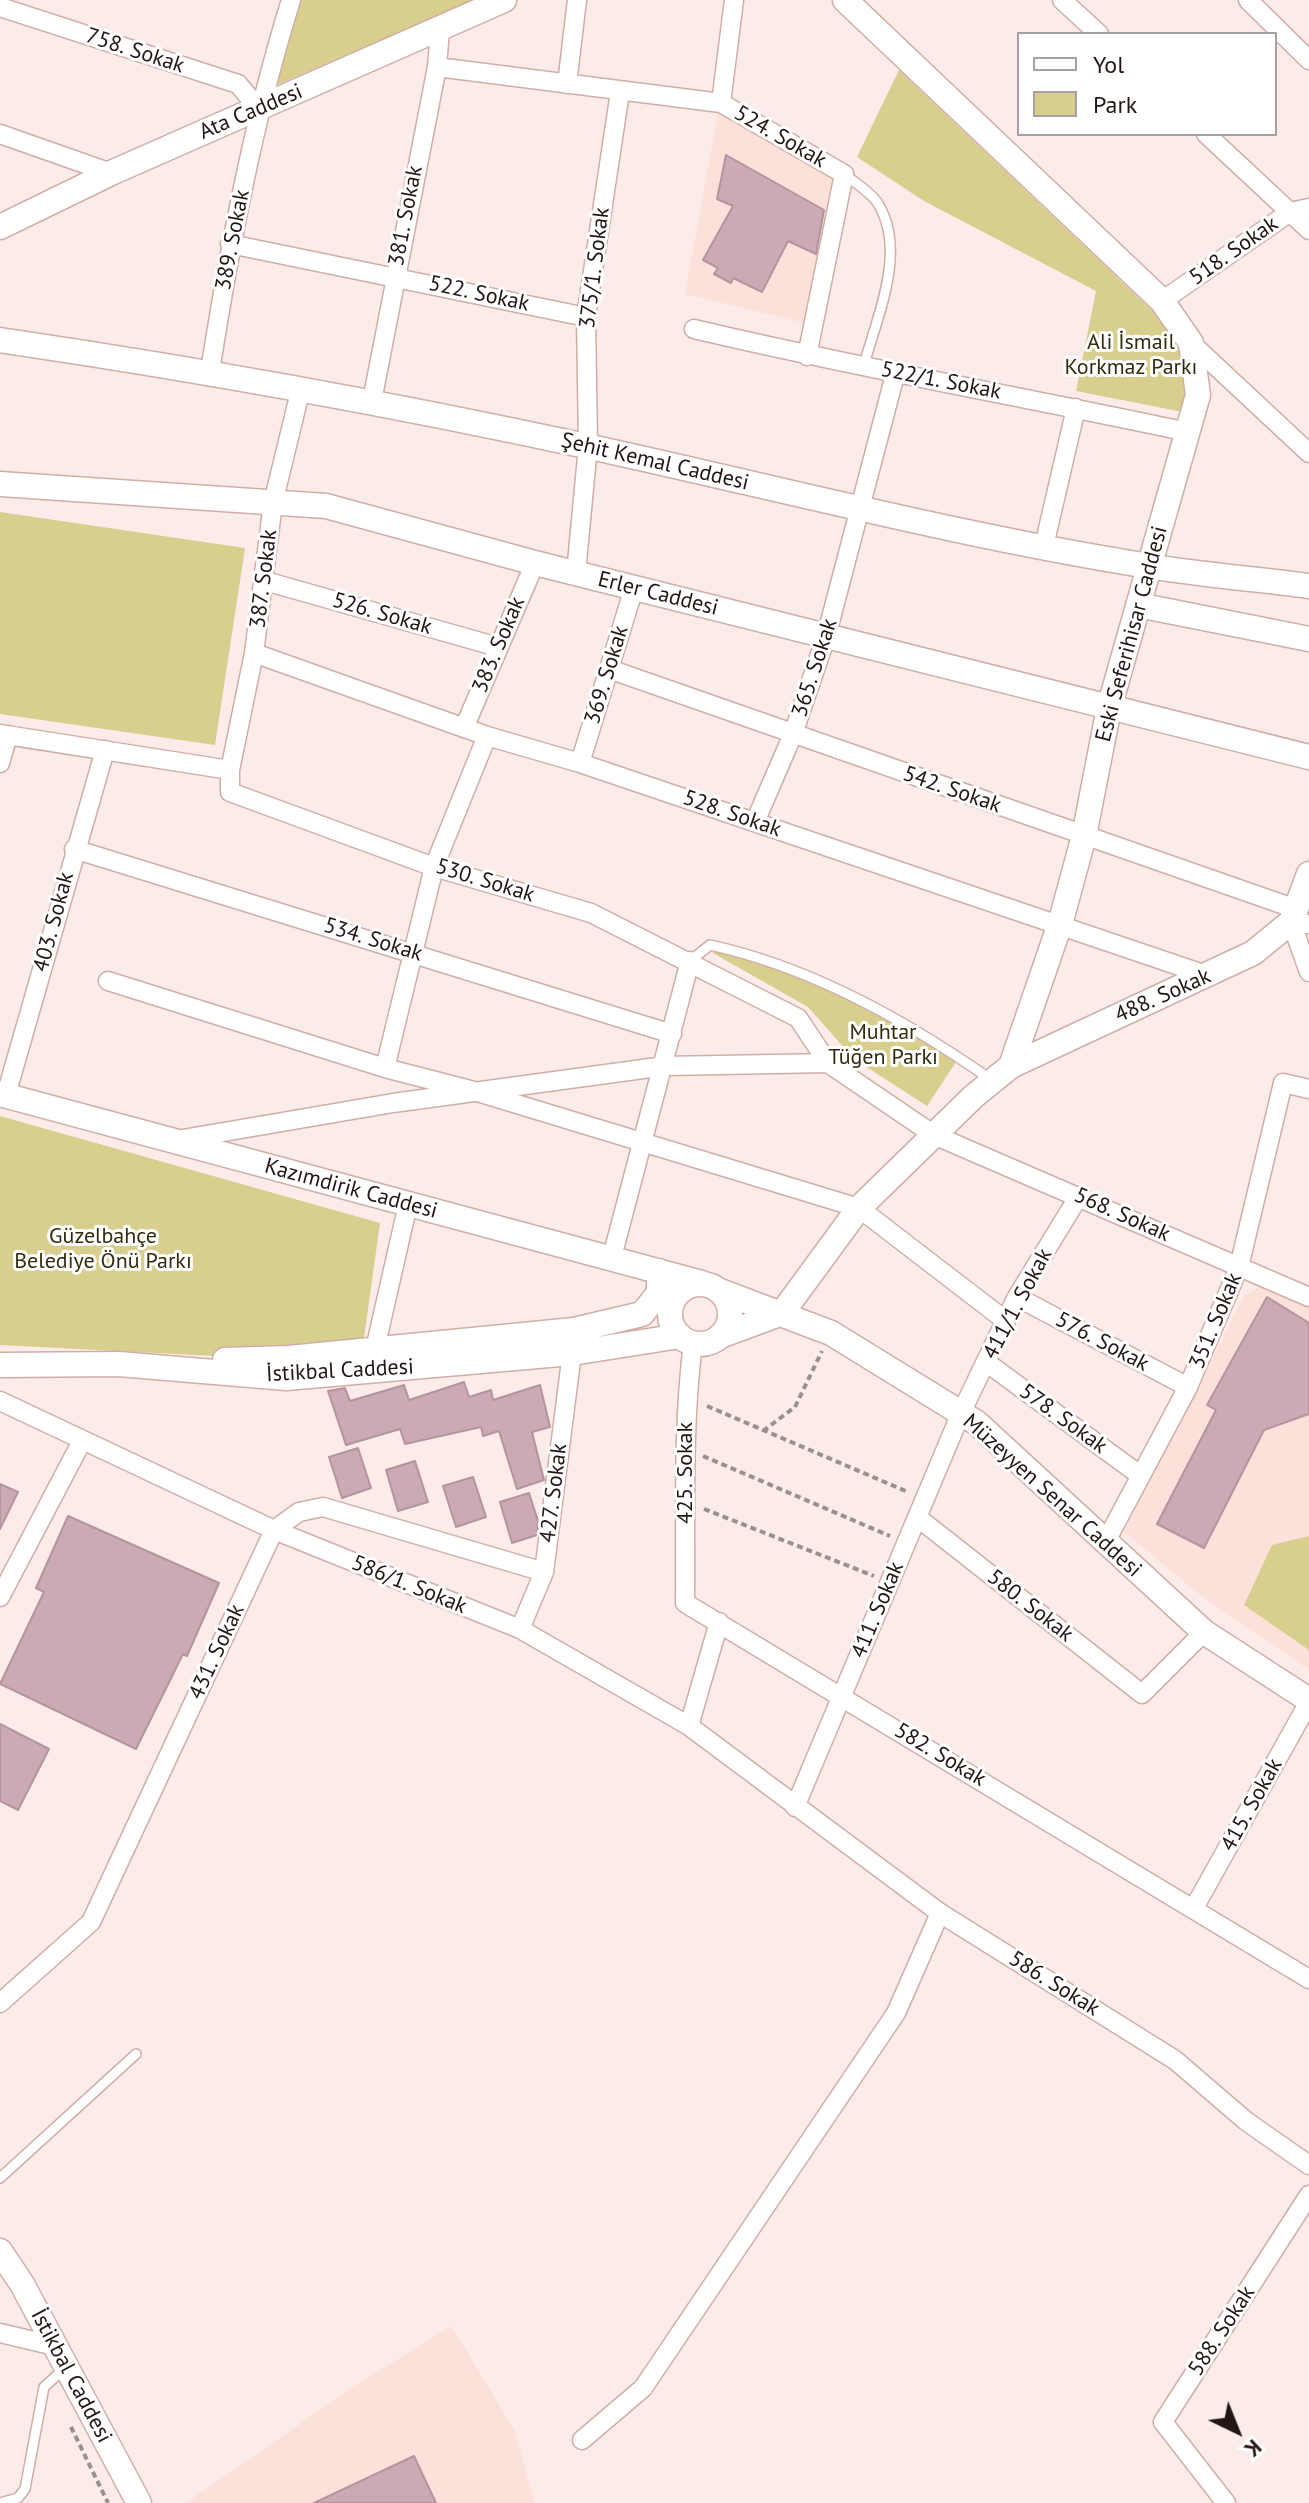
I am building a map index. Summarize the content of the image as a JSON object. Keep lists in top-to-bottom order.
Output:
{
  "streets": {
    "main road": [
      "Ata Caddesi",
      "Şehit Kemal Caddesi",
      "Erler Caddesi",
      "Eski Seferihisar Caddesi",
      "488. Sokak",
      "Kazımdirik Caddesi",
      "İstikbal Caddesi",
      "Müzeyyen Senar Caddesi"
    ],
    "street": [
      "758. Sokak",
      "524. Sokak",
      "381. Sokak",
      "389. Sokak",
      "518. Sokak",
      "375/1. Sokak",
      "522. Sokak",
      "522/1. Sokak",
      "387. Sokak",
      "526. Sokak",
      "383. Sokak",
      "365. Sokak",
      "369. Sokak",
      "542. Sokak",
      "528. Sokak",
      "530. Sokak",
      "403. Sokak",
      "534. Sokak",
      "568. Sokak",
      "411/1. Sokak",
      "351. Sokak",
      "576. Sokak",
      "578. Sokak",
      "425. Sokak",
      "427. Sokak",
      "586/1. Sokak",
      "580. Sokak",
      "411. Sokak",
      "431. Sokak",
      "582. Sokak",
      "415. Sokak",
      "586. Sokak",
      "588. Sokak"
    ]
  },
  "crossings": [
    ["758. Sokak", "Ata Caddesi"],
    ["758. Sokak", "389. Sokak"],
    ["Ata Caddesi", "381. Sokak"],
    ["Ata Caddesi", "389. Sokak"],
    ["524. Sokak", "381. Sokak"],
    ["524. Sokak", "375/1. Sokak"],
    ["524. Sokak", "522/1. Sokak"],
    ["381. Sokak", "522. Sokak"],
    ["381. Sokak", "Şehit Kemal Caddesi"],
    ["389. Sokak", "522. Sokak"],
    ["389. Sokak", "Şehit Kemal Caddesi"],
    ["518. Sokak", "Eski Seferihisar Caddesi"],
    ["375/1. Sokak", "522. Sokak"],
    ["375/1. Sokak", "Şehit Kemal Caddesi"],
    ["375/1. Sokak", "Erler Caddesi"],
    ["522/1. Sokak", "Eski Seferihisar Caddesi"],
    ["522/1. Sokak", "365. Sokak"],
    ["Şehit Kemal Caddesi", "387. Sokak"],
    ["Şehit Kemal Caddesi", "Eski Seferihisar Caddesi"],
    ["Şehit Kemal Caddesi", "365. Sokak"],
    ["387. Sokak", "Erler Caddesi"],
    ["387. Sokak", "526. Sokak"],
    ["387. Sokak", "528. Sokak"],
    ["387. Sokak", "530. Sokak"],
    ["Erler Caddesi", "Eski Seferihisar Caddesi"],
    ["Erler Caddesi", "383. Sokak"],
    ["Erler Caddesi", "365. Sokak"],
    ["Erler Caddesi", "369. Sokak"],
    ["526. Sokak", "383. Sokak"],
    ["Eski Seferihisar Caddesi", "542. Sokak"],
    ["Eski Seferihisar Caddesi", "528. Sokak"],
    ["Eski Seferihisar Caddesi", "530. Sokak"],
    ["Eski Seferihisar Caddesi", "488. Sokak"],
    ["Eski Seferihisar Caddesi", "Kazımdirik Caddesi"],
    ["Eski Seferihisar Caddesi", "568. Sokak"],
    ["Eski Seferihisar Caddesi", "Müzeyyen Senar Caddesi"],
    ["383. Sokak", "528. Sokak"],
    ["365. Sokak", "542. Sokak"],
    ["365. Sokak", "528. Sokak"],
    ["369. Sokak", "542. Sokak"],
    ["369. Sokak", "528. Sokak"],
    ["542. Sokak", "488. Sokak"],
    ["528. Sokak", "488. Sokak"],
    ["530. Sokak", "568. Sokak"],
    ["403. Sokak", "534. Sokak"],
    ["403. Sokak", "Kazımdirik Caddesi"],
    ["Kazımdirik Caddesi", "İstikbal Caddesi"],
    ["Kazımdirik Caddesi", "425. Sokak"],
    ["Kazımdirik Caddesi", "Müzeyyen Senar Caddesi"],
    ["568. Sokak", "411/1. Sokak"],
    ["568. Sokak", "351. Sokak"],
    ["411/1. Sokak", "576. Sokak"],
    ["411/1. Sokak", "578. Sokak"],
    ["411/1. Sokak", "Müzeyyen Senar Caddesi"],
    ["411/1. Sokak", "411. Sokak"],
    ["351. Sokak", "576. Sokak"],
    ["351. Sokak", "578. Sokak"],
    ["351. Sokak", "Müzeyyen Senar Caddesi"],
    ["İstikbal Caddesi", "425. Sokak"],
    ["İstikbal Caddesi", "427. Sokak"],
    ["425. Sokak", "582. Sokak"],
    ["427. Sokak", "586/1. Sokak"],
    ["Müzeyyen Senar Caddesi", "580. Sokak"],
    ["Müzeyyen Senar Caddesi", "411. Sokak"],
    ["Müzeyyen Senar Caddesi", "415. Sokak"],
    ["586/1. Sokak", "411. Sokak"],
    ["586/1. Sokak", "431. Sokak"],
    ["586/1. Sokak", "586. Sokak"],
    ["580. Sokak", "411. Sokak"],
    ["411. Sokak", "582. Sokak"],
    ["411. Sokak", "586. Sokak"],
    ["582. Sokak", "415. Sokak"]
  ],
  "parks": ["Ali İsmail Korkmaz Parkı", "Muhtar Tüğen Parkı", "Güzelbahçe Belediye Önü Parkı"],
  "legend": ["Yol", "Park"],
  "north": "bottom right"
}
